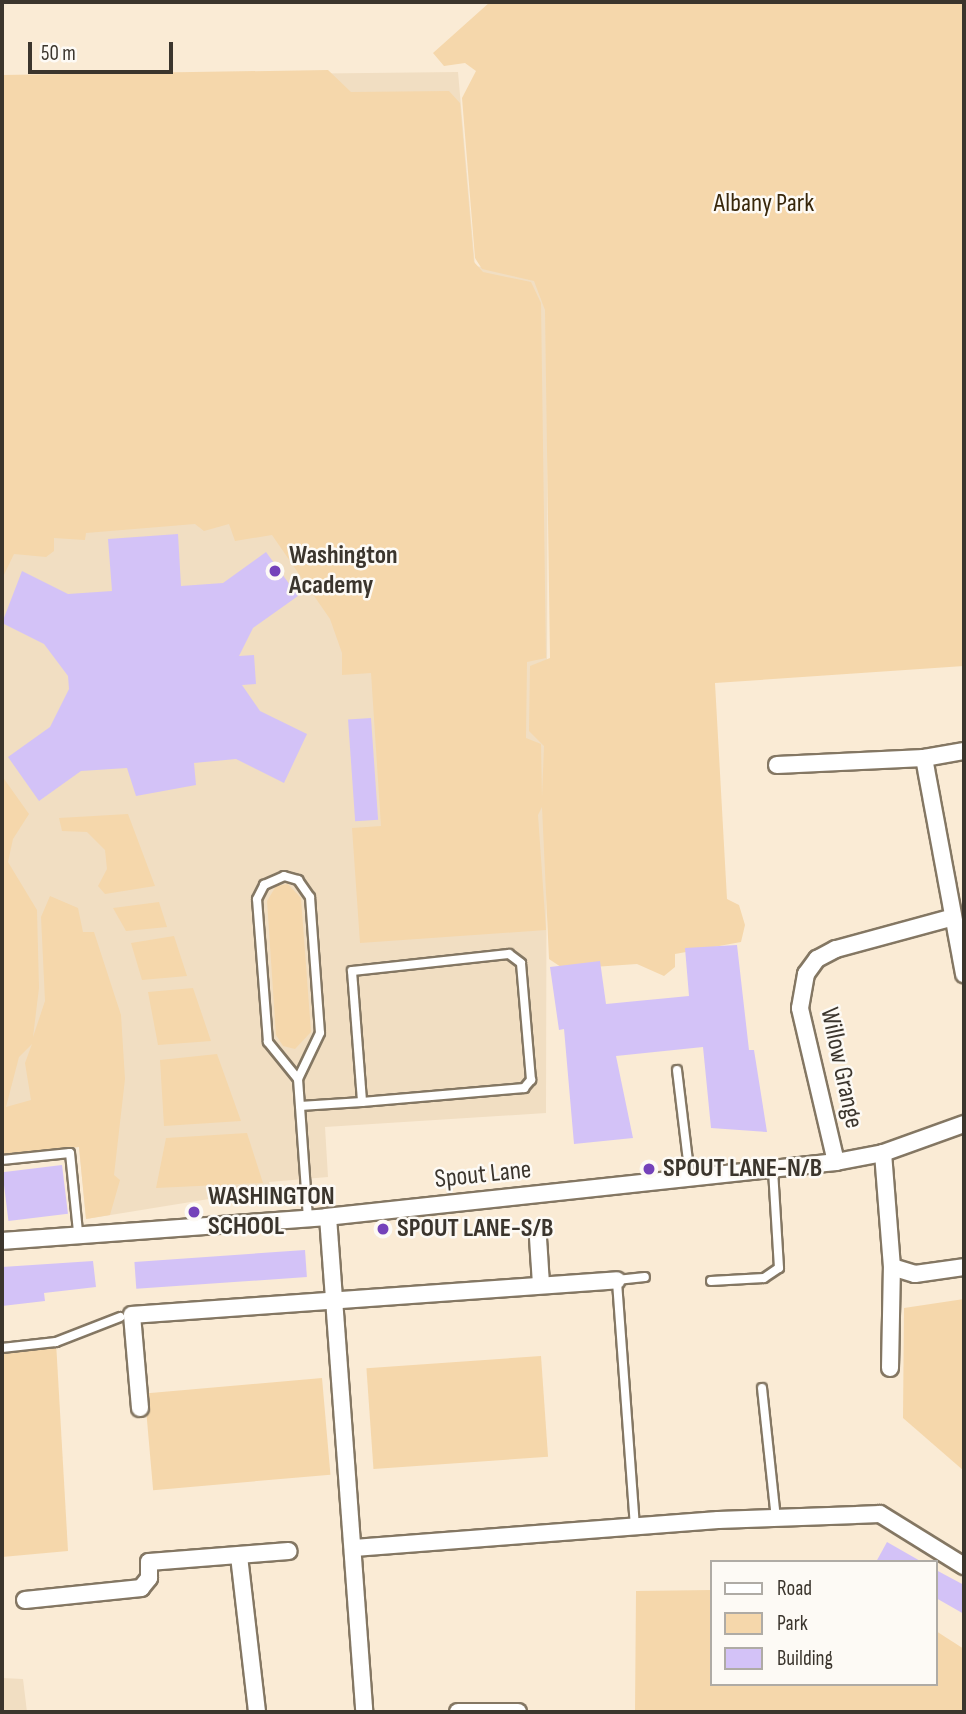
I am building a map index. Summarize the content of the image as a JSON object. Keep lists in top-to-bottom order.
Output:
{
  "streets": {
    "street": ["Willow Grange", "Spout Lane"]
  },
  "crossings": [
    ["Willow Grange", "Spout Lane"]
  ],
  "parks": ["Albany Park"],
  "places": [
    "Washington Academy",
    "SPOUT LANE-N/B",
    "WASHINGTON SCHOOL",
    "SPOUT LANE-S/B"
  ],
  "legend": ["Road", "Park", "Building"],
  "scale_bar": "50 m"
}
